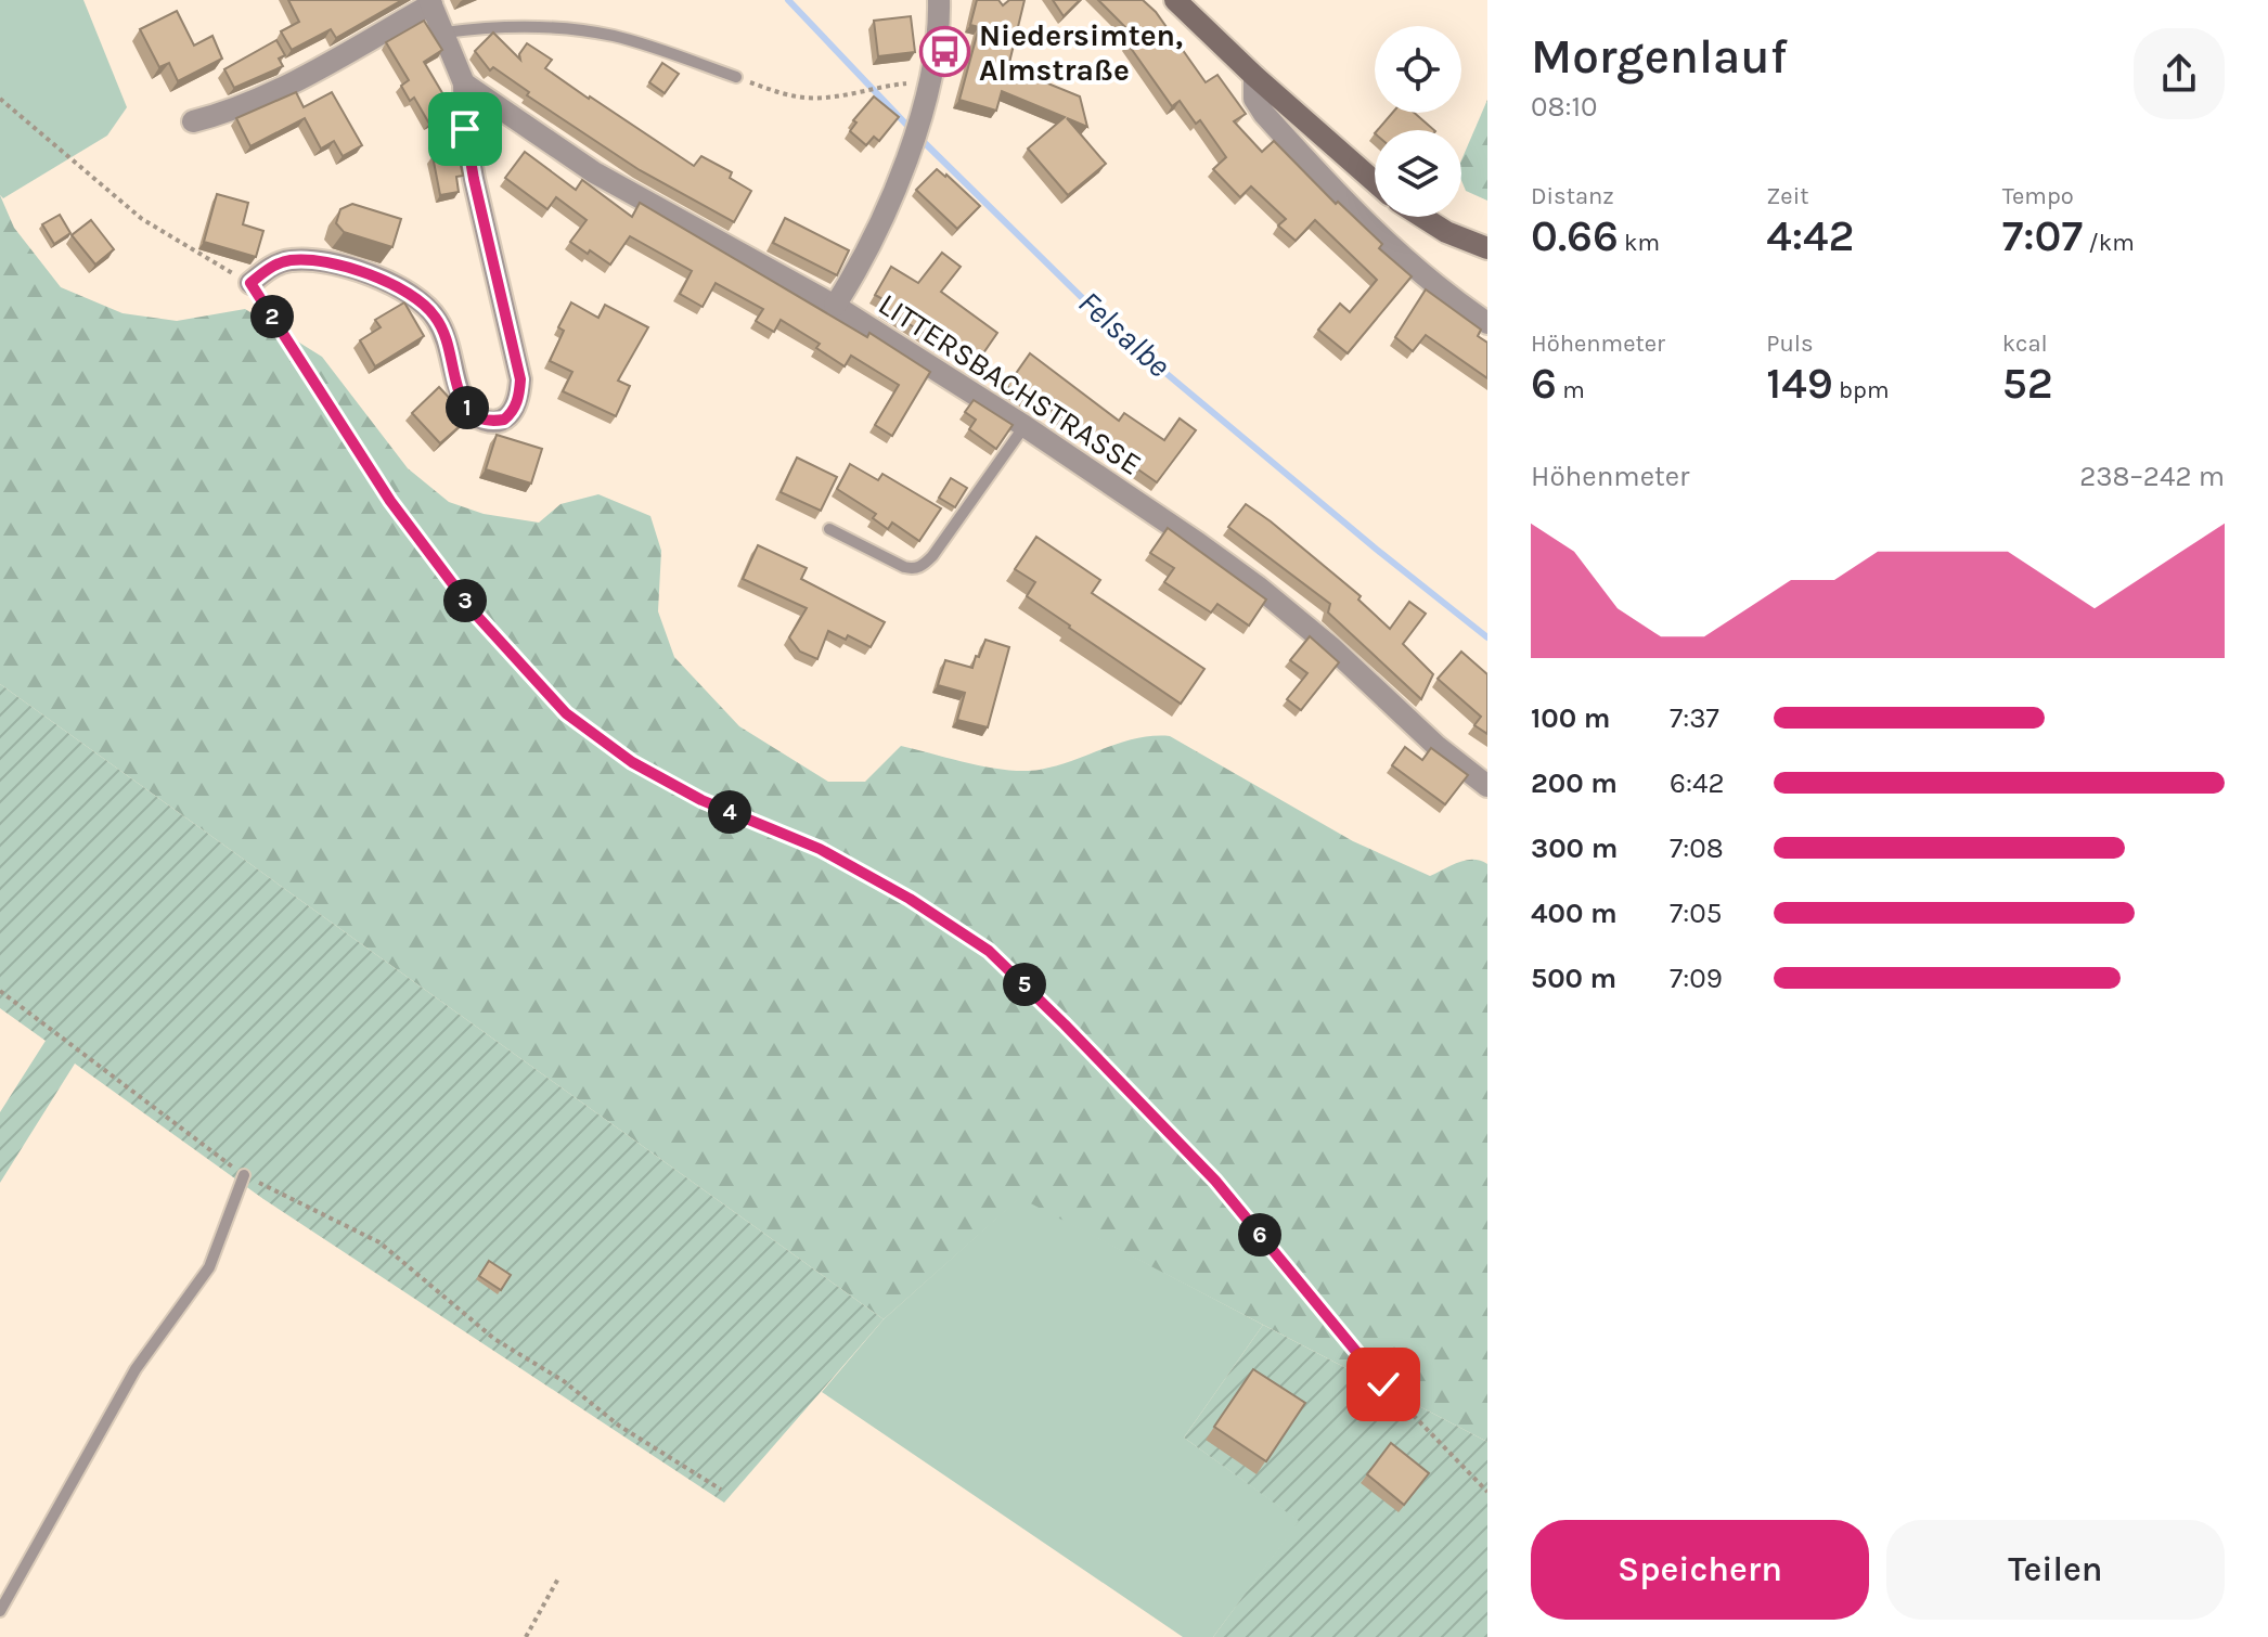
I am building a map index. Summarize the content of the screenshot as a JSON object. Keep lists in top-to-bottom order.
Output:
{
  "streets": {
    "street": ["LITTERSBACHSTRASSE"]
  },
  "water": ["Felsalbe"],
  "places": {
    "bus stop": ["Niedersimten, Almstraße"]
  },
  "page": {
    "heading": ["Morgenlauf", "08:10"],
    "stats": [
      ["Distanz", "0.66 km"],
      ["Zeit", "4:42"],
      ["Tempo", "7:07 /km"],
      ["Höhenmeter", "6 m"],
      ["Puls", "149 bpm"],
      ["kcal", "52"]
    ],
    "pins": [
      "2",
      "1",
      "3",
      "4",
      "5",
      "6"
    ],
    "chart": ["Höhenmeter", "238–242 m"],
    "list": [
      {
        "name": "100 m",
        "note": "7:37"
      },
      {
        "name": "200 m",
        "note": "6:42"
      },
      {
        "name": "300 m",
        "note": "7:08"
      },
      {
        "name": "400 m",
        "note": "7:05"
      },
      {
        "name": "500 m",
        "note": "7:09"
      }
    ],
    "buttons": ["Speichern", "Teilen"]
  }
}
